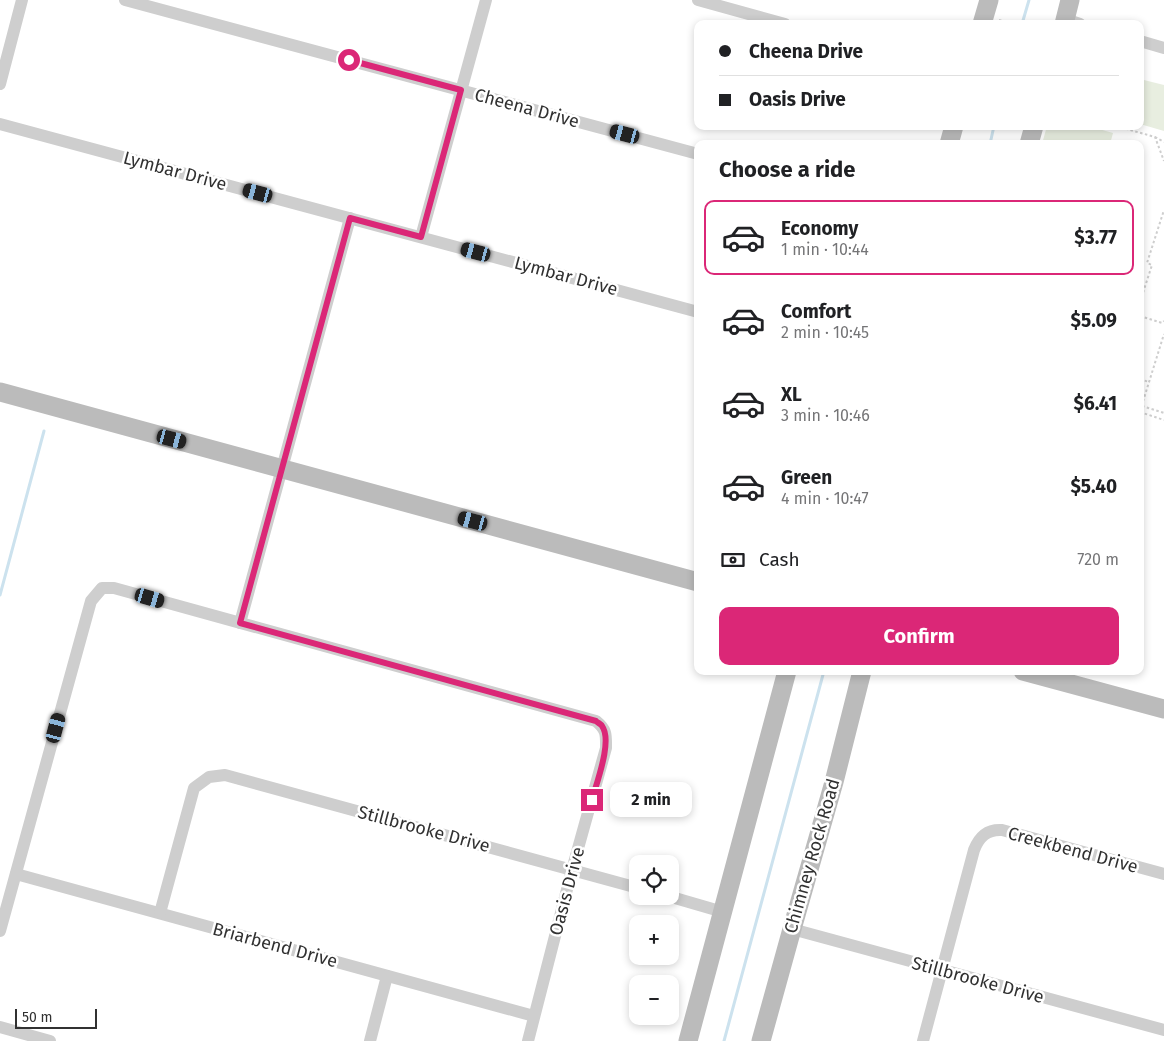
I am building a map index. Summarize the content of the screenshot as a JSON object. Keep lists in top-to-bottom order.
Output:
{
  "streets": {
    "main road": ["Chimney Rock Road"],
    "street": [
      "Cheena Drive",
      "Lymbar Drive",
      "Stillbrooke Drive",
      "Creekbend Drive",
      "Oasis Drive",
      "Briarbend Drive"
    ]
  },
  "crossings": [
    ["Stillbrooke Drive", "Creekbend Drive"],
    ["Stillbrooke Drive", "Chimney Rock Road"],
    ["Stillbrooke Drive", "Oasis Drive"],
    ["Stillbrooke Drive", "Briarbend Drive"],
    ["Oasis Drive", "Briarbend Drive"]
  ],
  "scale_bar": "50 m",
  "page": {
    "banner": ["Cheena Drive", "Oasis Drive"],
    "heading": "Choose a ride",
    "list": [
      {
        "name": "Economy",
        "note": "1 min · 10:44",
        "value": "$3.77"
      },
      {
        "name": "Comfort",
        "note": "2 min · 10:45",
        "value": "$5.09"
      },
      {
        "name": "XL",
        "note": "3 min · 10:46",
        "value": "$6.41"
      },
      {
        "name": "Green",
        "note": "4 min · 10:47",
        "value": "$5.40"
      }
    ],
    "pay": ["Cash", "720 m"],
    "buttons": "Confirm",
    "bubble": "2 min",
    "map_buttons": ["+", "−"],
    "scale": "50 m"
  }
}
